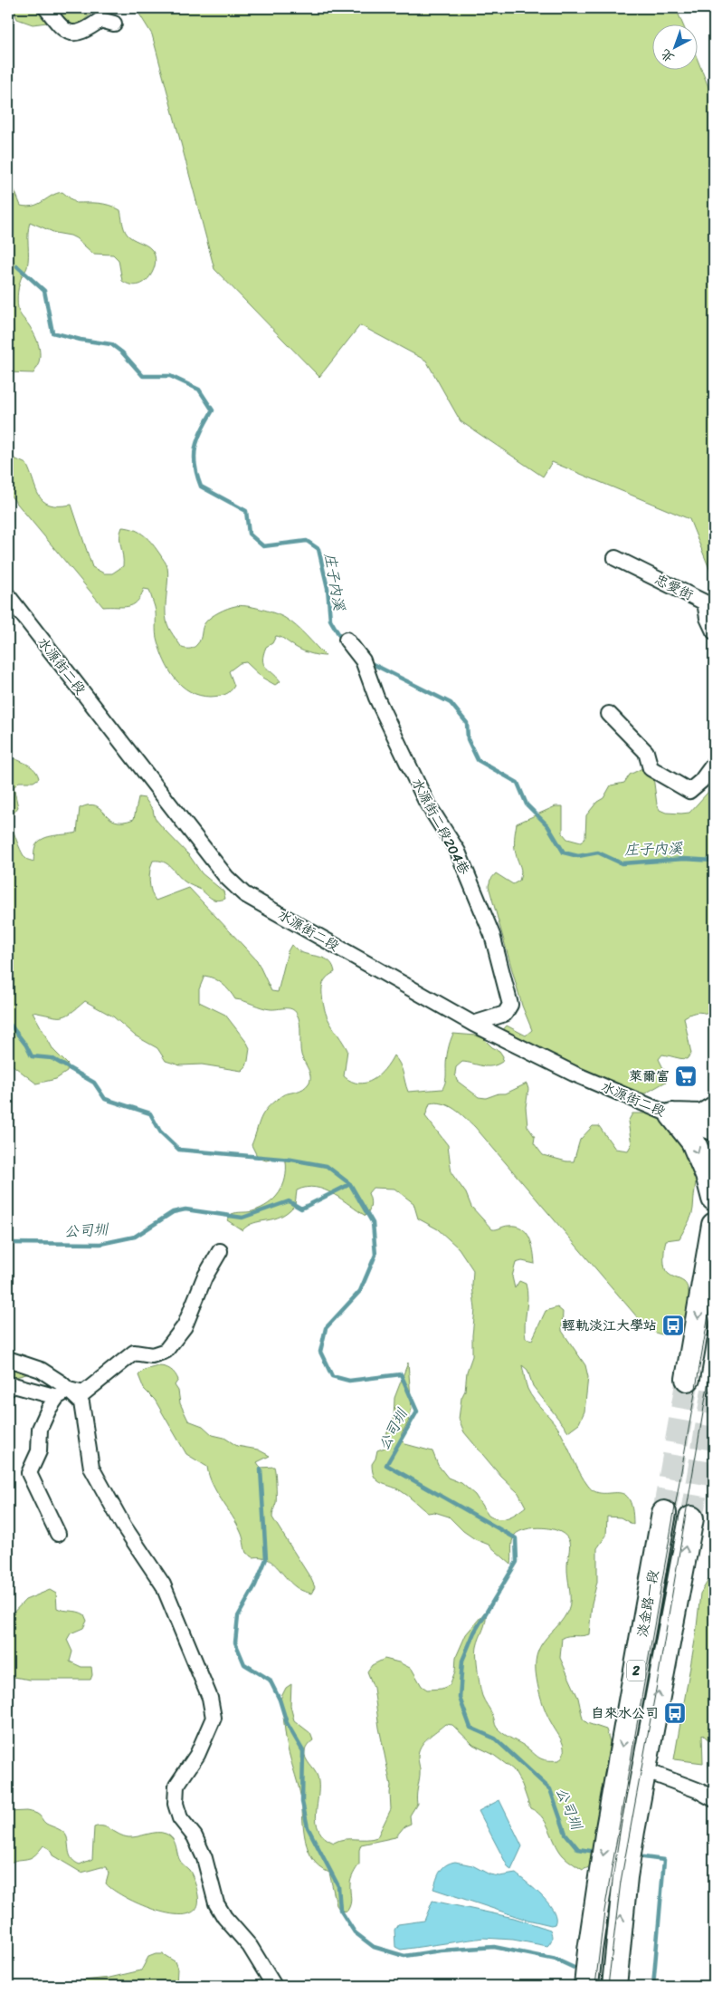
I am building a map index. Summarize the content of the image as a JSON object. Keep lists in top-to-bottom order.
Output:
{
  "streets": {
    "main road": ["淡金路一段", "2"],
    "street": ["忠愛街", "水源街二段", "水源街二段204巷"]
  },
  "crossings": [
    ["水源街二段", "水源街二段204巷"]
  ],
  "water": ["庄子內溪", "公司圳"],
  "places": {
    "supermarket": ["萊爾富"],
    "bus stop": ["輕軌淡江大學站", "自來水公司"]
  },
  "north": "bottom left"
}
